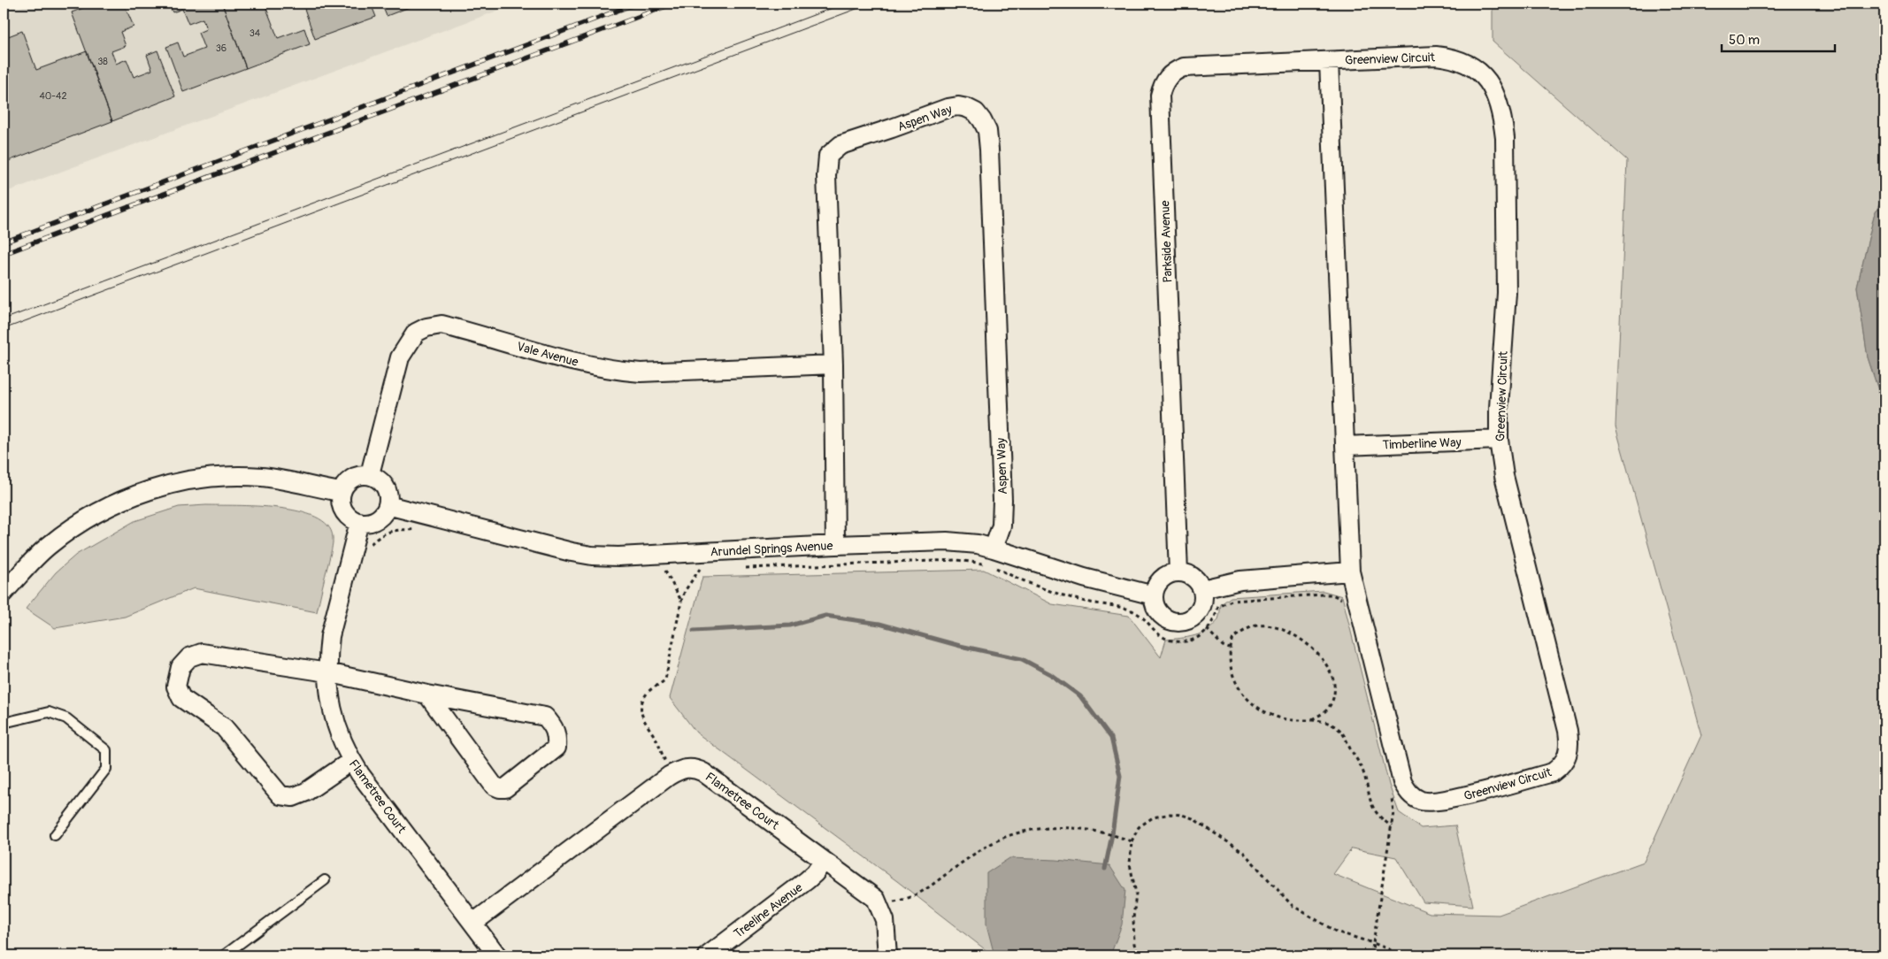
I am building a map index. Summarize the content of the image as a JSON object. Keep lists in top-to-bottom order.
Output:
{
  "streets": {
    "street": [
      "Greenview Circuit",
      "Aspen Way",
      "Parkside Avenue",
      "Vale Avenue",
      "Timberline Way",
      "Arundel Springs Avenue",
      "Flametree Court",
      "Treeline Avenue"
    ]
  },
  "crossings": [
    ["Greenview Circuit", "Parkside Avenue"],
    ["Greenview Circuit", "Timberline Way"],
    ["Aspen Way", "Vale Avenue"],
    ["Aspen Way", "Arundel Springs Avenue"],
    ["Parkside Avenue", "Arundel Springs Avenue"],
    ["Vale Avenue", "Arundel Springs Avenue"],
    ["Vale Avenue", "Flametree Court"],
    ["Arundel Springs Avenue", "Flametree Court"],
    ["Flametree Court", "Treeline Avenue"]
  ],
  "house_numbers": [
    "34",
    "36",
    "38",
    "40-42"
  ],
  "scale_bar": "50 m"
}
